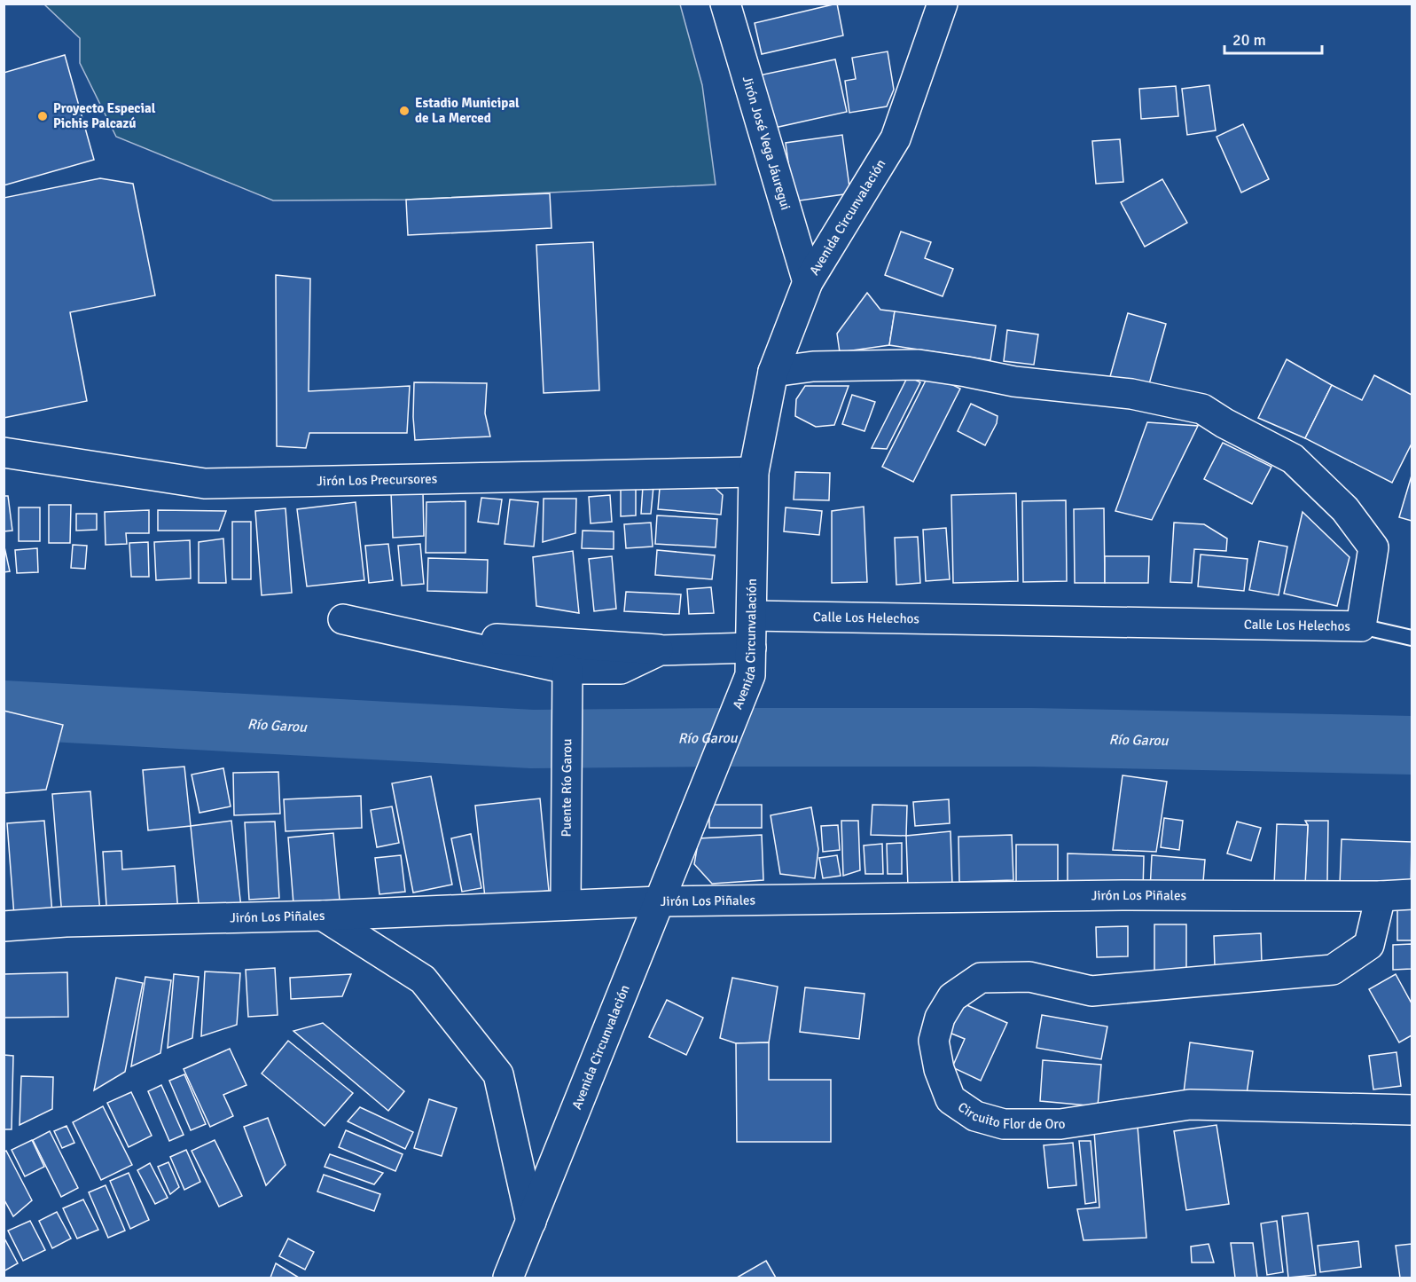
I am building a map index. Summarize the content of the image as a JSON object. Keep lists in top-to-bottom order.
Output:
{
  "streets": {
    "street": [
      "Jirón José Vega Jáuregui",
      "Avenida Circunvalación",
      "Jirón Los Precursores",
      "Calle Los Helechos",
      "Puente Río Garou",
      "Jirón Los Piñales",
      "Circuito Flor de Oro"
    ]
  },
  "crossings": [
    ["Jirón José Vega Jáuregui", "Avenida Circunvalación"],
    ["Avenida Circunvalación", "Jirón Los Precursores"],
    ["Avenida Circunvalación", "Calle Los Helechos"],
    ["Avenida Circunvalación", "Jirón Los Piñales"],
    ["Puente Río Garou", "Jirón Los Piñales"],
    ["Jirón Los Piñales", "Circuito Flor de Oro"]
  ],
  "water": ["Río Garou"],
  "places": ["Estadio Municipal de La Merced", "Proyecto Especial Pichis Palcazú"],
  "scale_bar": "20 m"
}
